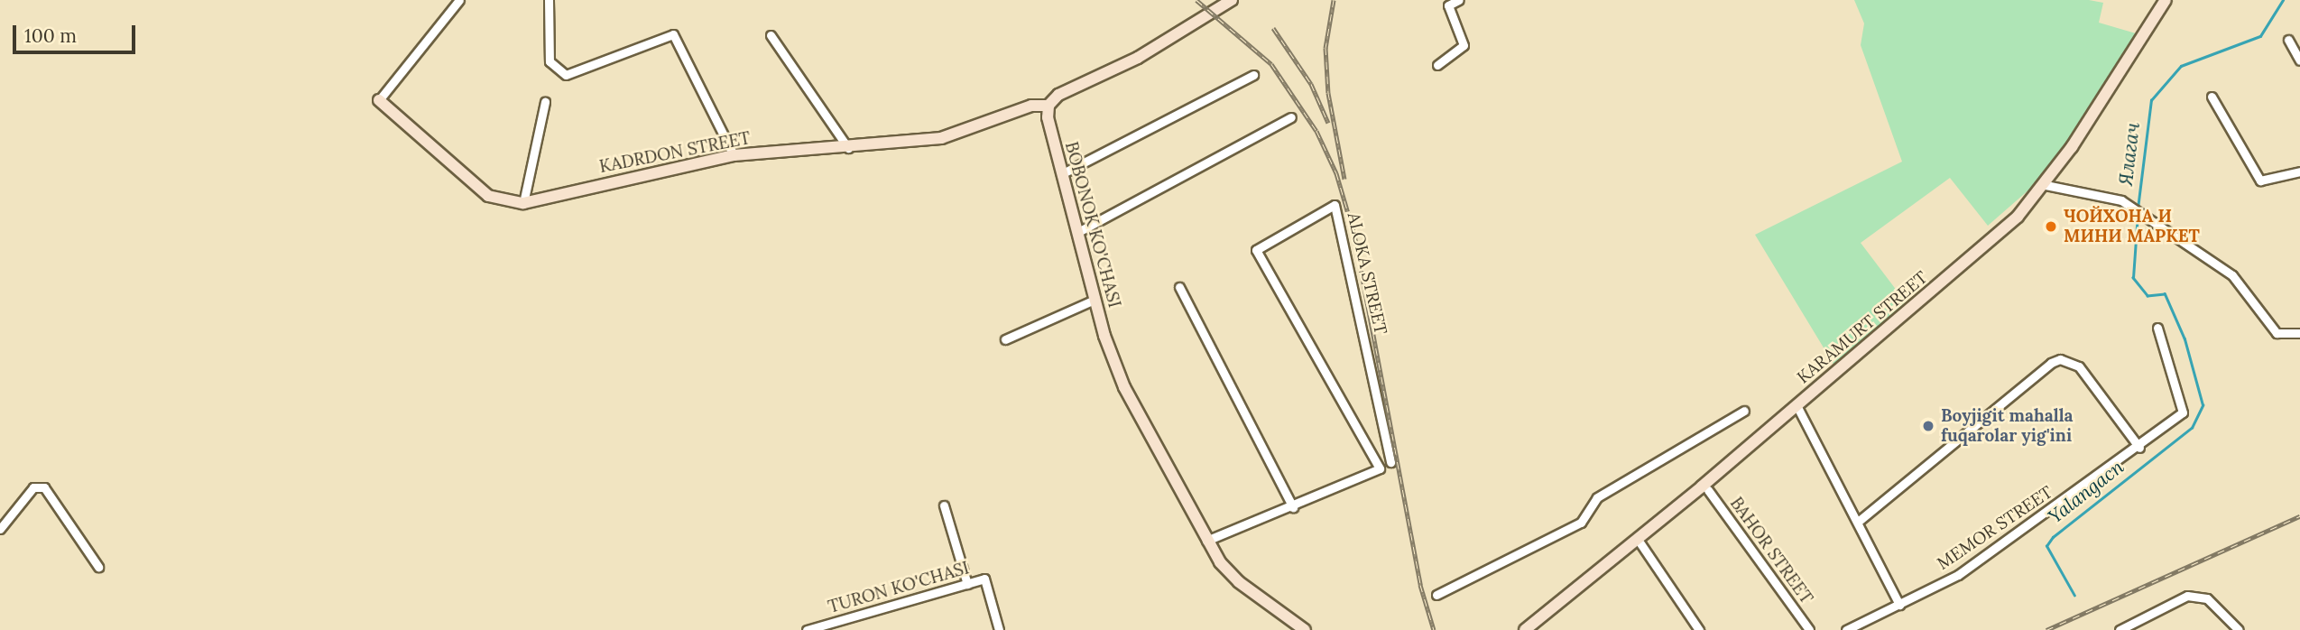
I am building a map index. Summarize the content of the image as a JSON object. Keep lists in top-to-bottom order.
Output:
{
  "streets": {
    "main road": ["KADRDON STREET", "BOBONOK KO'CHASI", "KARAMURT STREET"],
    "street": [
      "ALOKA STREET",
      "MEMOR STREET",
      "BAHOR STREET",
      "TURON KO'CHASI"
    ]
  },
  "crossings": [
    ["KADRDON STREET", "BOBONOK KO'CHASI"],
    ["KARAMURT STREET", "BAHOR STREET"]
  ],
  "water": ["Ялагач", "Yalangacn"],
  "places": ["ЧОЙХОНА И МИНИ МАРКЕТ", "Boyjigit mahalla fuqarolar yig'ini"],
  "scale_bar": "100 m"
}
